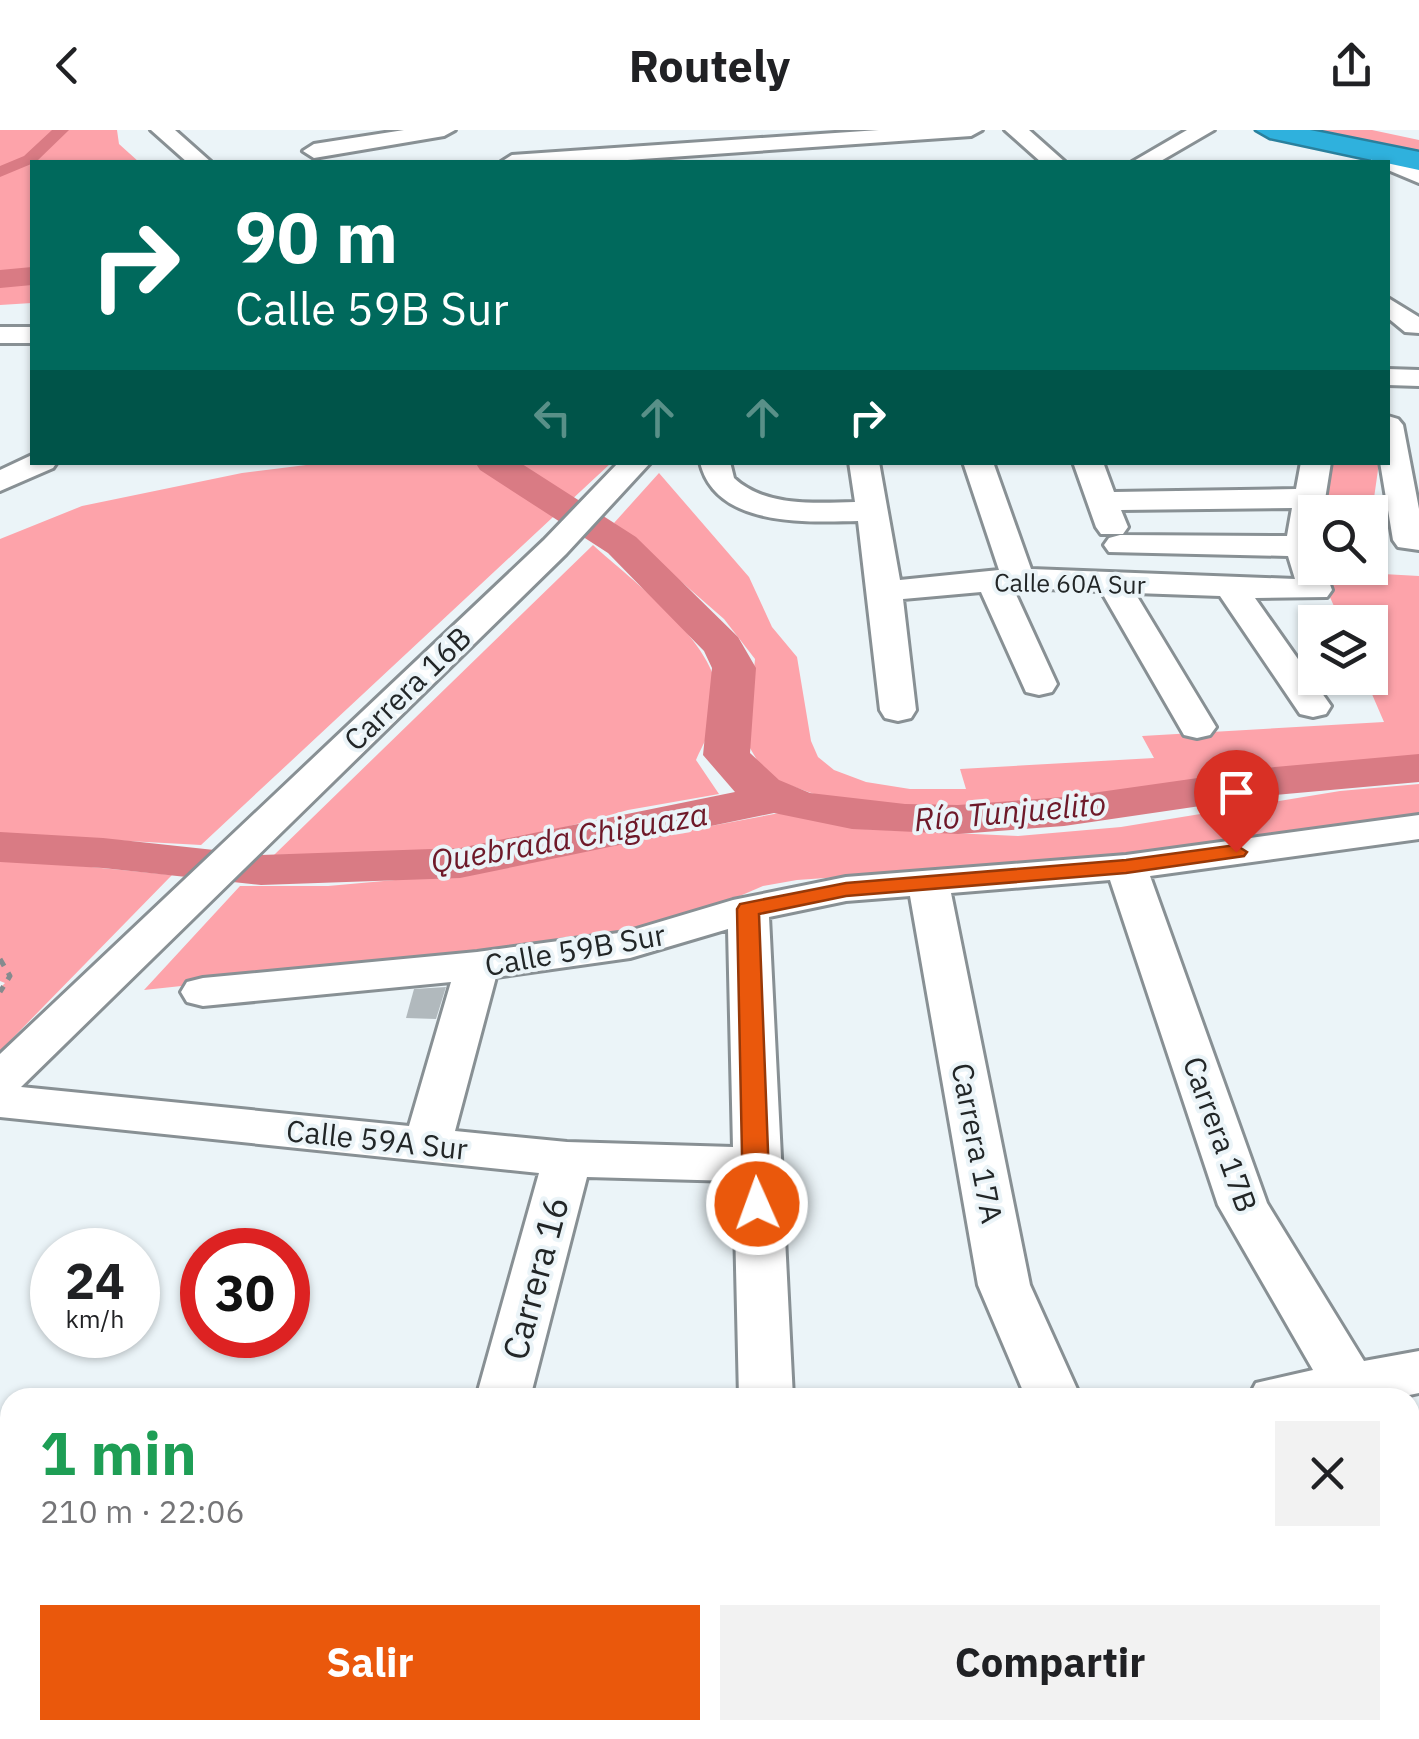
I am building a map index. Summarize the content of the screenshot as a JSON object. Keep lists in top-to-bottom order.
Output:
{
  "streets": {
    "street": [
      "Calle 60A Sur",
      "Carrera 16B",
      "Calle 59B Sur",
      "Carrera 17B",
      "Calle 59A Sur",
      "Carrera 17A",
      "Carrera 16"
    ]
  },
  "crossings": [
    ["Calle 59B Sur", "Carrera 17B"],
    ["Calle 59B Sur", "Carrera 17A"],
    ["Calle 59A Sur", "Carrera 16"]
  ],
  "water": ["Río Tunjuelito", "Quebrada Chiguaza"],
  "page": {
    "header": "Routely",
    "turn": ["90 m", "Calle 59B Sur"],
    "speed": "24 km/h",
    "limit": "30",
    "heading": ["1 min", "210 m · 22:06"],
    "buttons": ["Salir", "Compartir"]
  }
}
